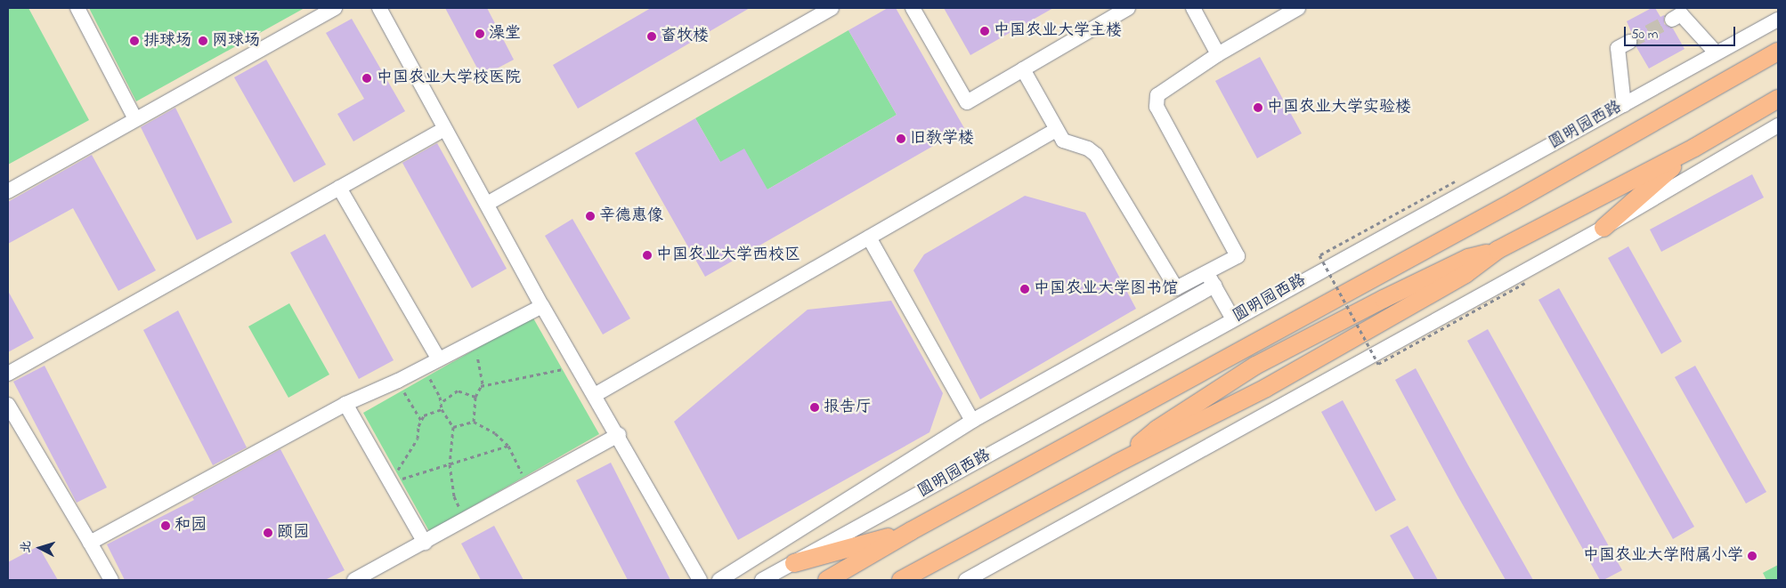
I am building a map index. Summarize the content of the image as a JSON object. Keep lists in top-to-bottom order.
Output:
{
  "streets": {
    "main road": ["圆明园西路"]
  },
  "places": [
    "中国农业大学主楼",
    "澡堂",
    "畜牧楼",
    "排球场",
    "网球场",
    "中国农业大学校医院",
    "中国农业大学实验楼",
    "旧教学楼",
    "辛德惠像",
    "中国农业大学西校区",
    "中国农业大学图书馆",
    "报告厅",
    "和园",
    "颐园",
    "中国农业大学附属小学"
  ],
  "scale_bar": "50 m",
  "north": "left"
}
